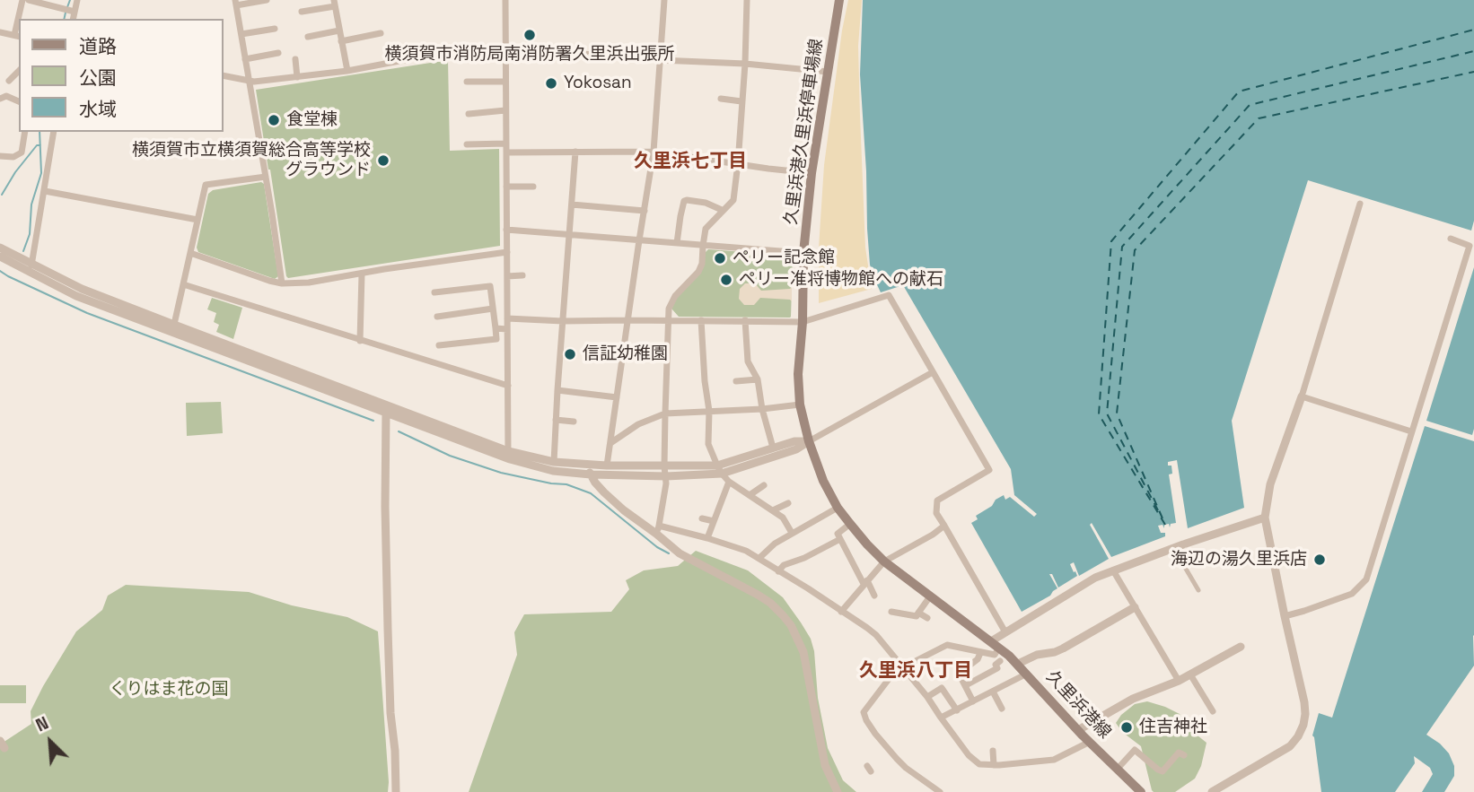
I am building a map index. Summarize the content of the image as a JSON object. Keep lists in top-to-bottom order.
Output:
{
  "streets": {
    "main road": ["久里浜港久里浜停車場線", "久里浜港線"]
  },
  "crossings": [
    ["久里浜港久里浜停車場線", "久里浜港線"]
  ],
  "districts": ["久里浜七丁目", "久里浜八丁目"],
  "parks": ["くりはま花の国"],
  "places": [
    "横須賀市消防局南消防署久里浜出張所",
    "Yokosan",
    "食堂棟",
    "横須賀市立横須賀総合高等学校 グラウンド",
    "ペリー記念館",
    "ペリー准将博物館への献石",
    "信証幼稚園",
    "海辺の湯久里浜店",
    "住吉神社"
  ],
  "legend": ["道路", "公園", "水域"],
  "north": "top left"
}
